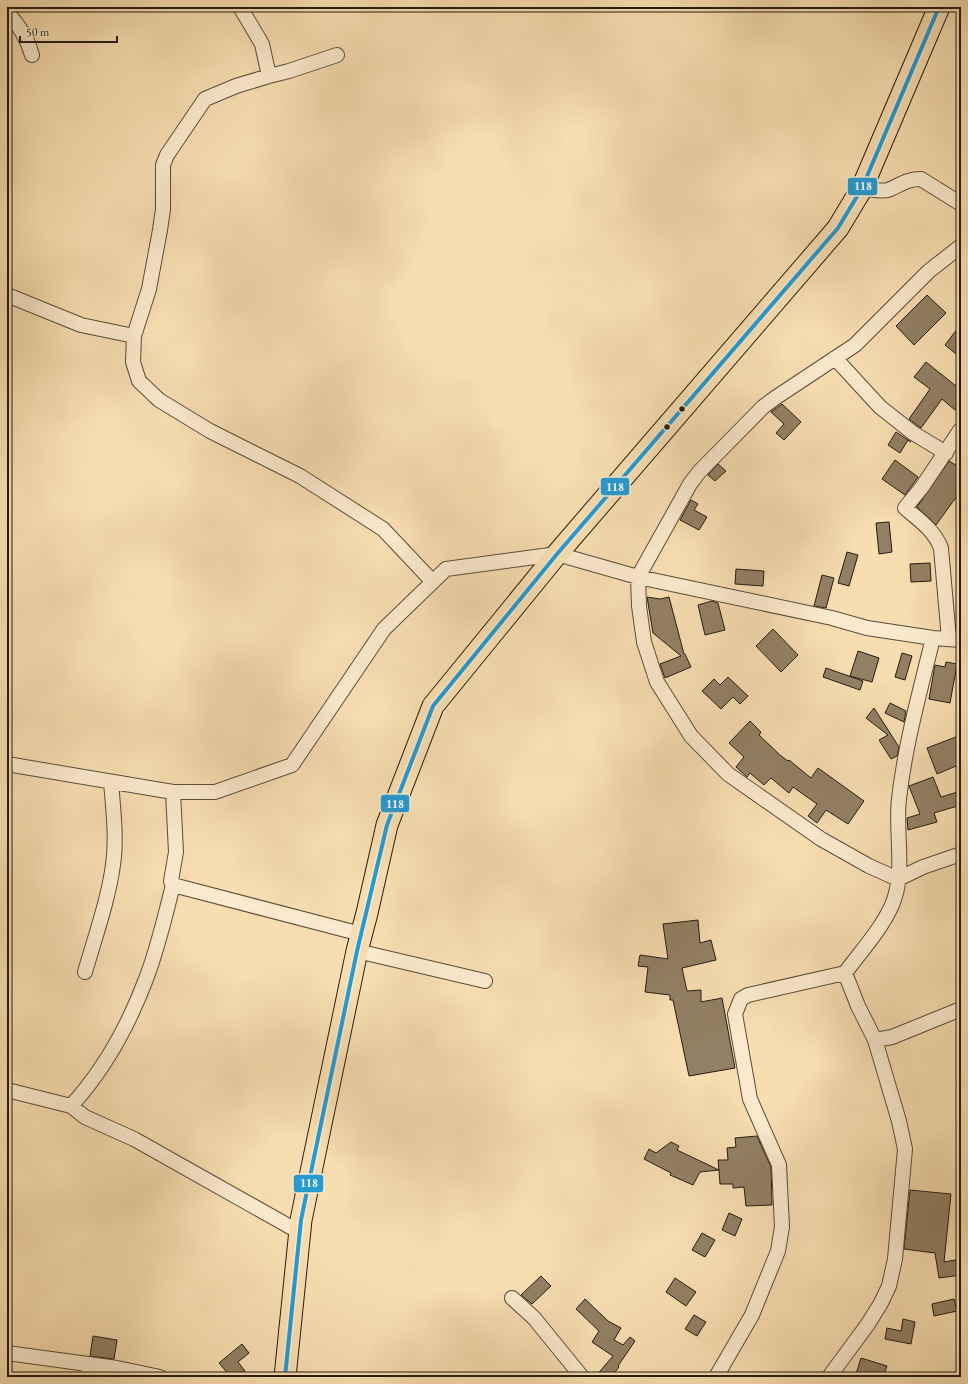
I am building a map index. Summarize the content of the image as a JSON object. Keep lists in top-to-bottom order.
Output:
{
  "lines": ["transit line 118"],
  "scale_bar": "50 m"
}
